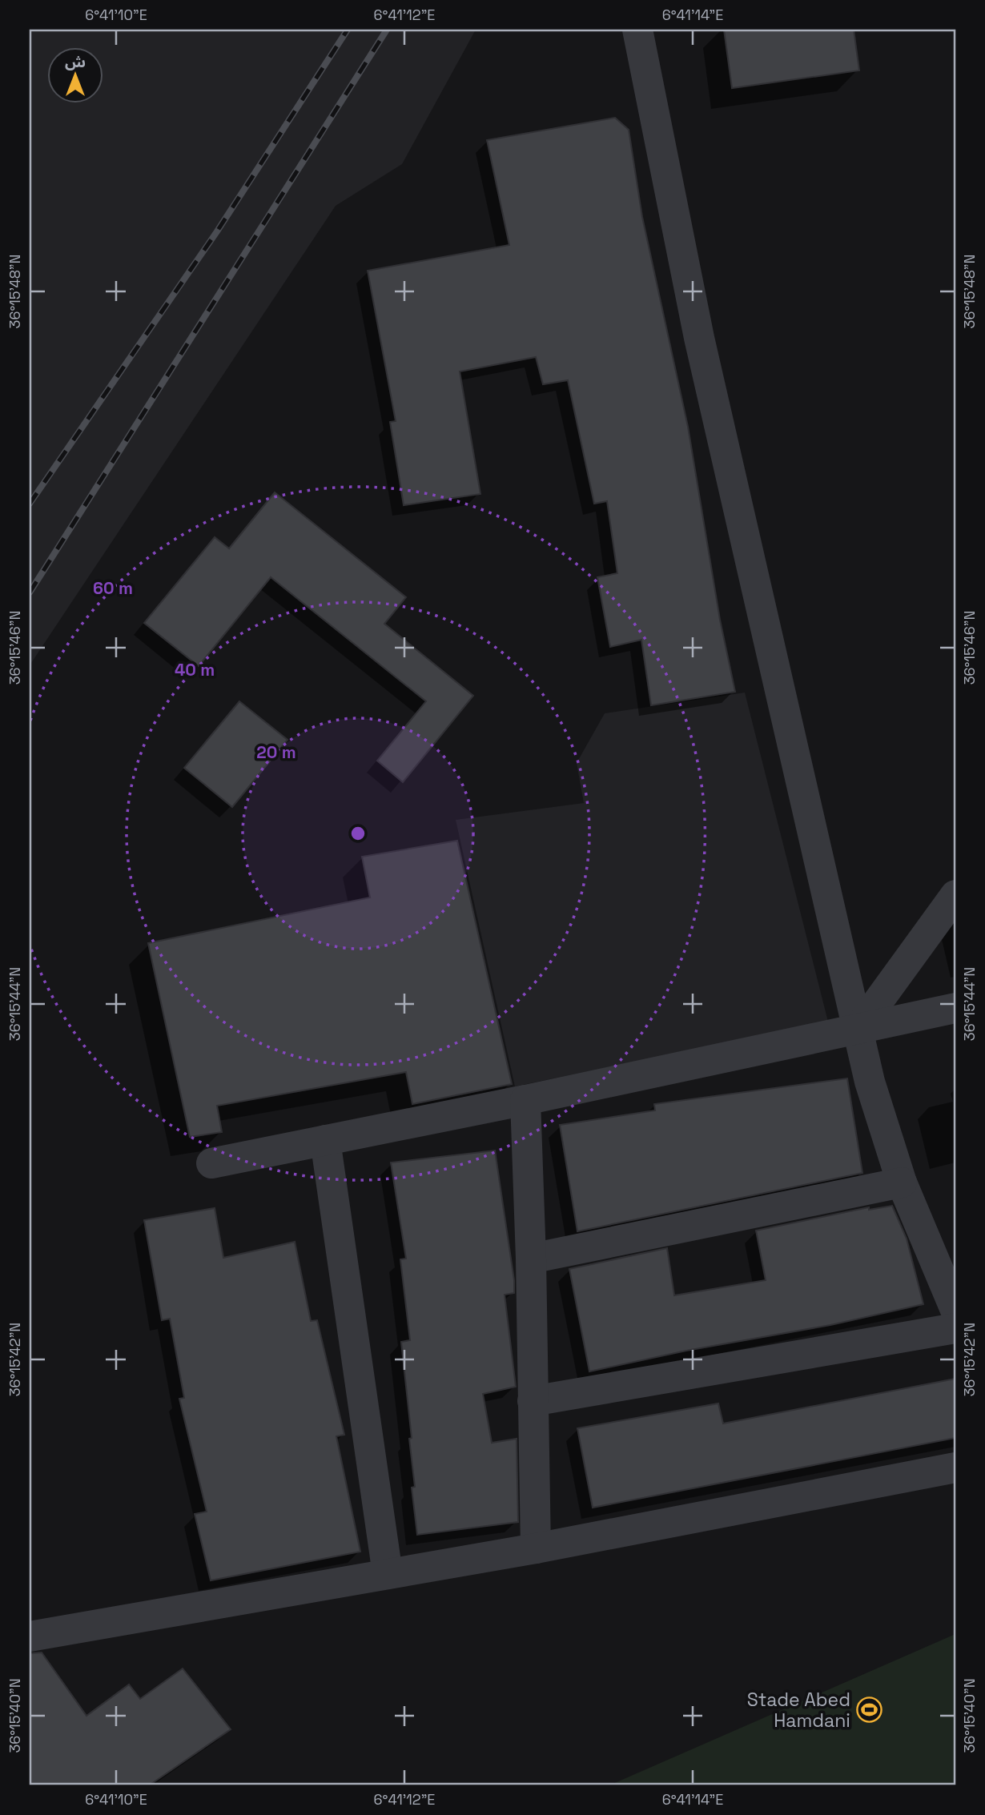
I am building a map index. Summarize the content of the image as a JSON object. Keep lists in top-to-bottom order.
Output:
{
  "places": {
    "sports": ["Stade Abed Hamdani"]
  },
  "north": "top",
  "coordinates": [
    "6°41'10\"E",
    "6°41'12\"E",
    "6°41'14\"E",
    "36°15'48\"N",
    "36°15'46\"N",
    "36°15'44\"N",
    "36°15'42\"N",
    "36°15'40\"N"
  ],
  "rings": ["60 m", "40 m", "20 m"]
}
